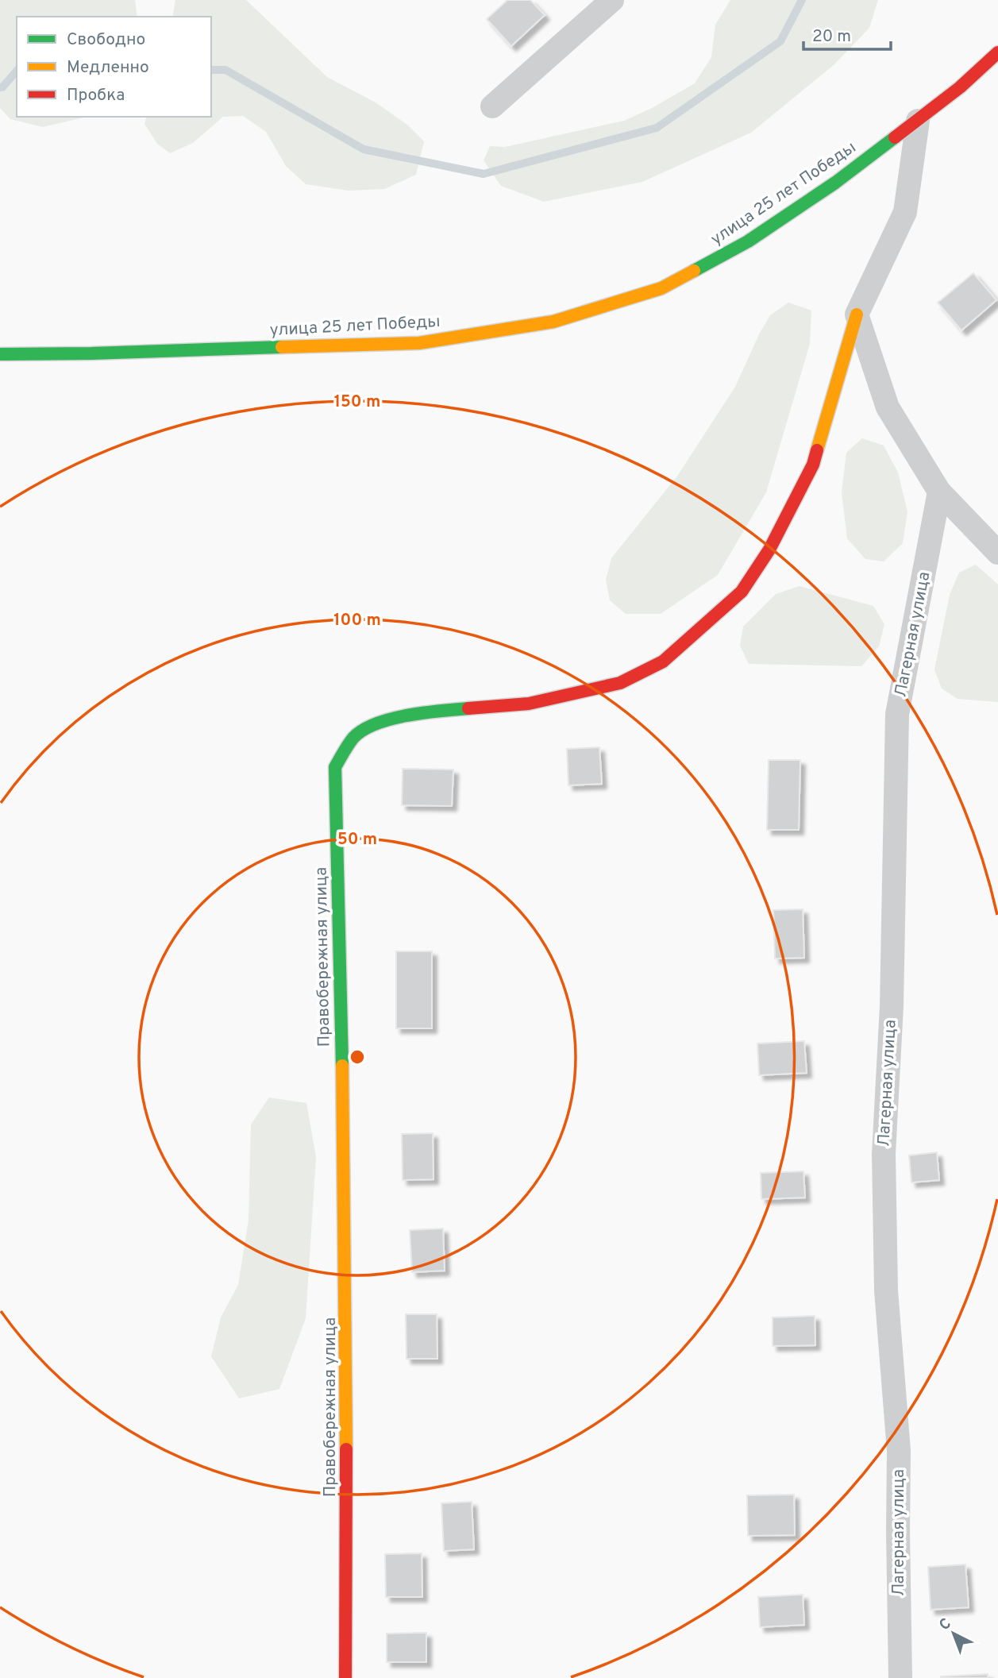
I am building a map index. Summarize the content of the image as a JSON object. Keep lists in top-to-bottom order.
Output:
{
  "streets": {
    "street": ["улица 25 лет Победы", "Лагерная улица", "Правобережная улица"]
  },
  "legend": ["Свободно", "Медленно", "Пробка"],
  "scale_bar": "20 m",
  "north": "top left",
  "rings": ["150 m", "100 m", "50 m"]
}
